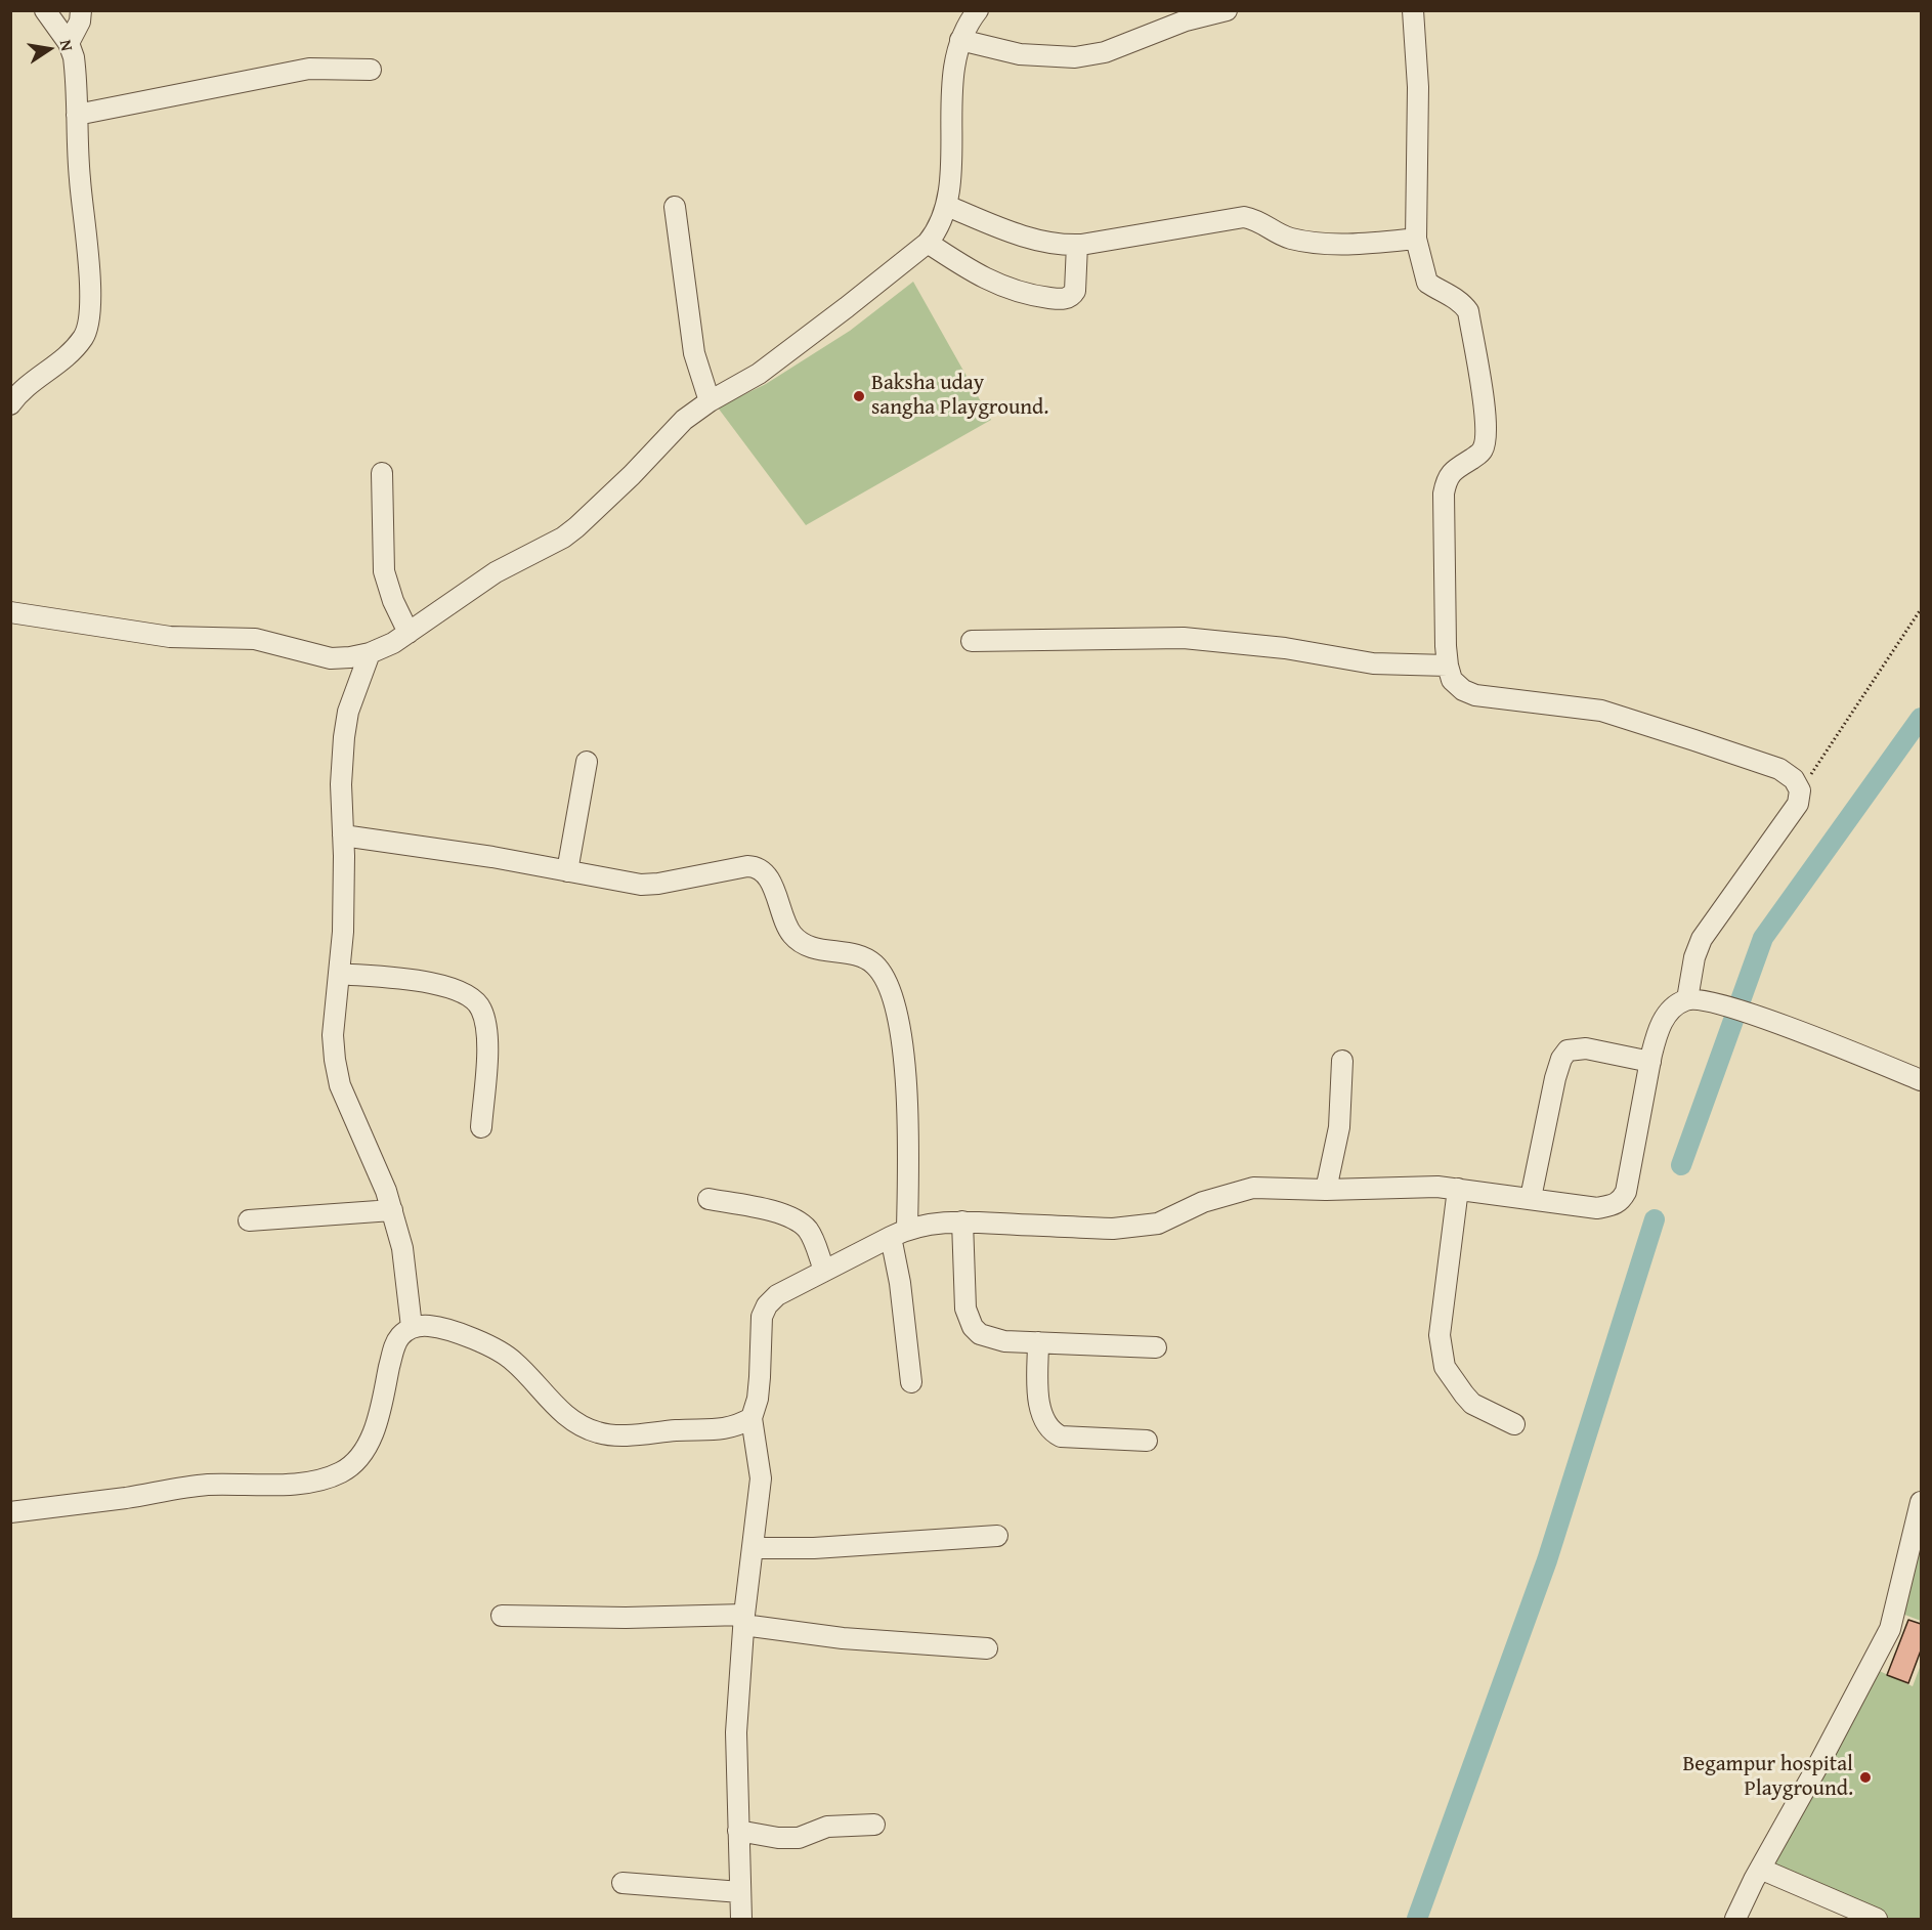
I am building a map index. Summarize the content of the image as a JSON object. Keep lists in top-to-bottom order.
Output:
{
  "places": ["Baksha uday sangha Playground.", "Begampur hospital Playground."],
  "north": "right"
}
